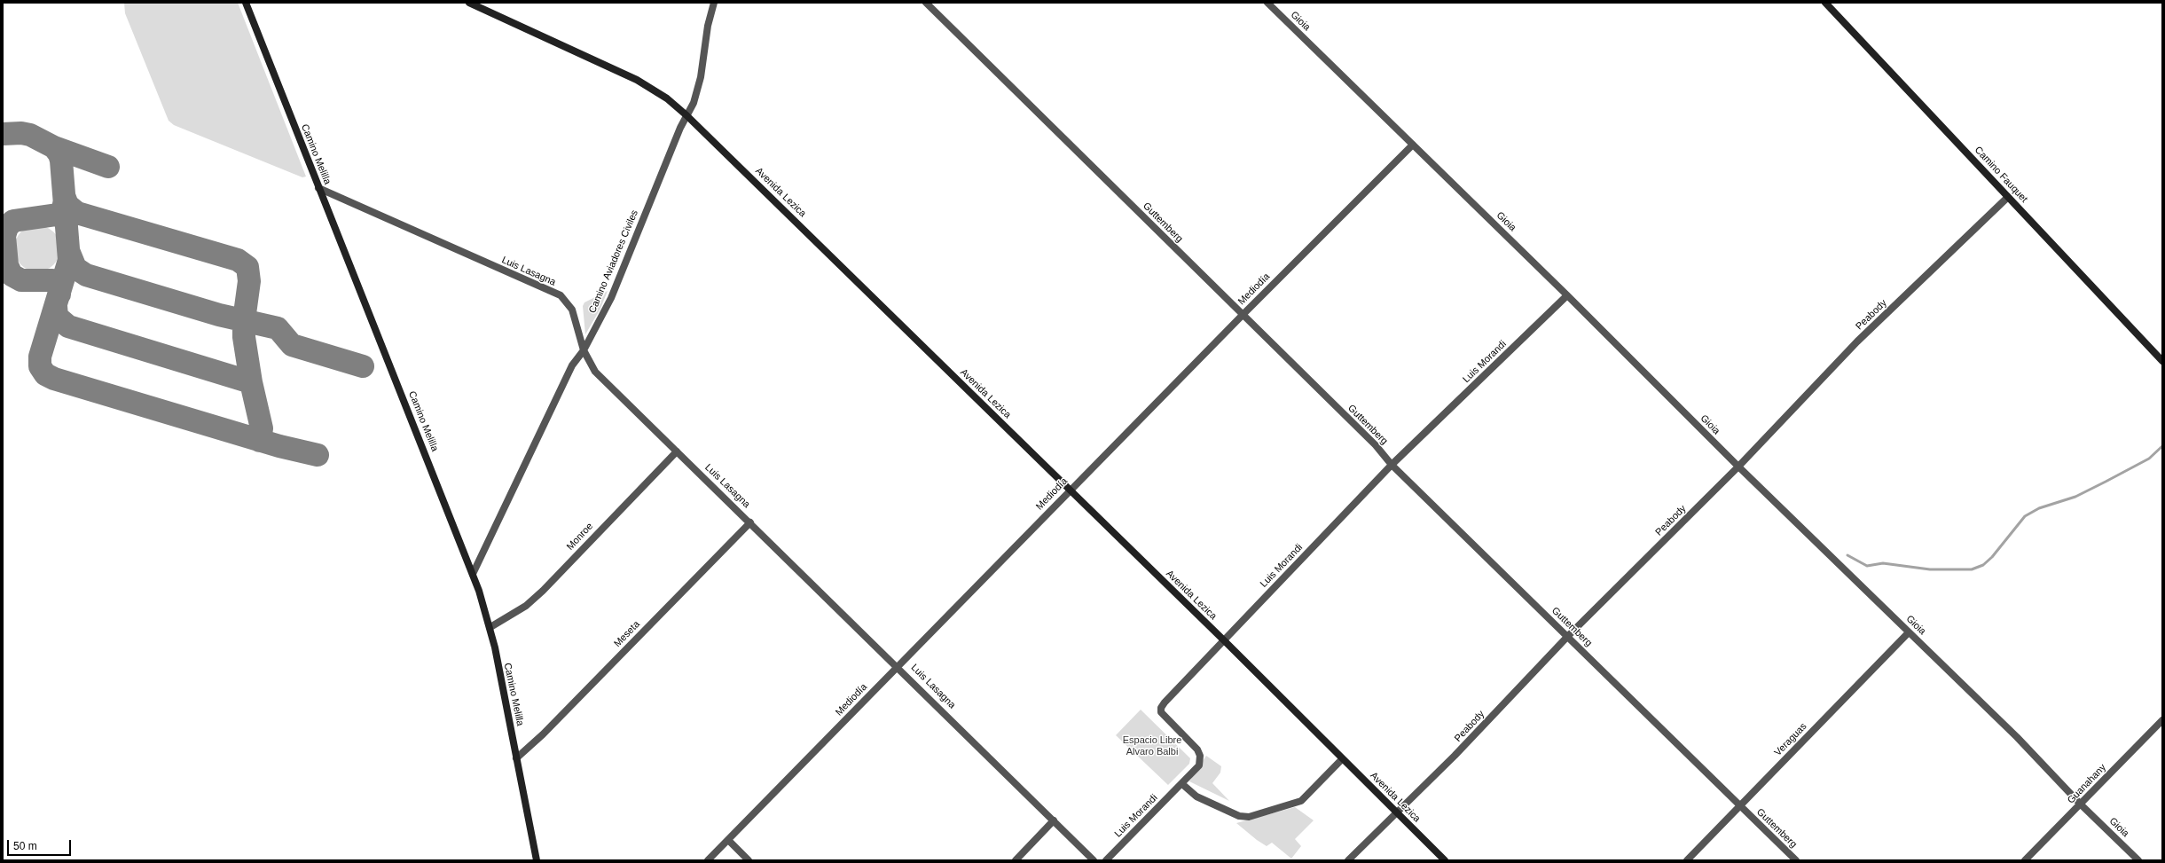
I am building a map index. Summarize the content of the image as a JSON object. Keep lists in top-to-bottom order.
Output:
{
  "streets": {
    "street": [
      "Gioia",
      "Camino Melilla",
      "Camino Fauquet",
      "Avenida Lezica",
      "Guttemberg",
      "Camino Aviadores Civiles",
      "Luis Lasagna",
      "Mediodía",
      "Peabody",
      "Luis Morandi",
      "Monroe",
      "Meseta",
      "Veraguas",
      "Guanahany"
    ]
  },
  "crossings": [
    ["Gioia", "Mediodía"],
    ["Gioia", "Peabody"],
    ["Gioia", "Luis Morandi"],
    ["Gioia", "Veraguas"],
    ["Gioia", "Guanahany"],
    ["Camino Melilla", "Camino Aviadores Civiles"],
    ["Camino Melilla", "Luis Lasagna"],
    ["Camino Melilla", "Monroe"],
    ["Camino Melilla", "Meseta"],
    ["Camino Fauquet", "Peabody"],
    ["Avenida Lezica", "Camino Aviadores Civiles"],
    ["Avenida Lezica", "Mediodía"],
    ["Avenida Lezica", "Peabody"],
    ["Avenida Lezica", "Luis Morandi"],
    ["Guttemberg", "Mediodía"],
    ["Guttemberg", "Peabody"],
    ["Guttemberg", "Luis Morandi"],
    ["Guttemberg", "Veraguas"],
    ["Camino Aviadores Civiles", "Luis Lasagna"],
    ["Luis Lasagna", "Mediodía"],
    ["Luis Lasagna", "Monroe"],
    ["Luis Lasagna", "Meseta"]
  ],
  "parks": ["Espacio Libre Alvaro Balbi"],
  "scale_bar": "50 m"
}
